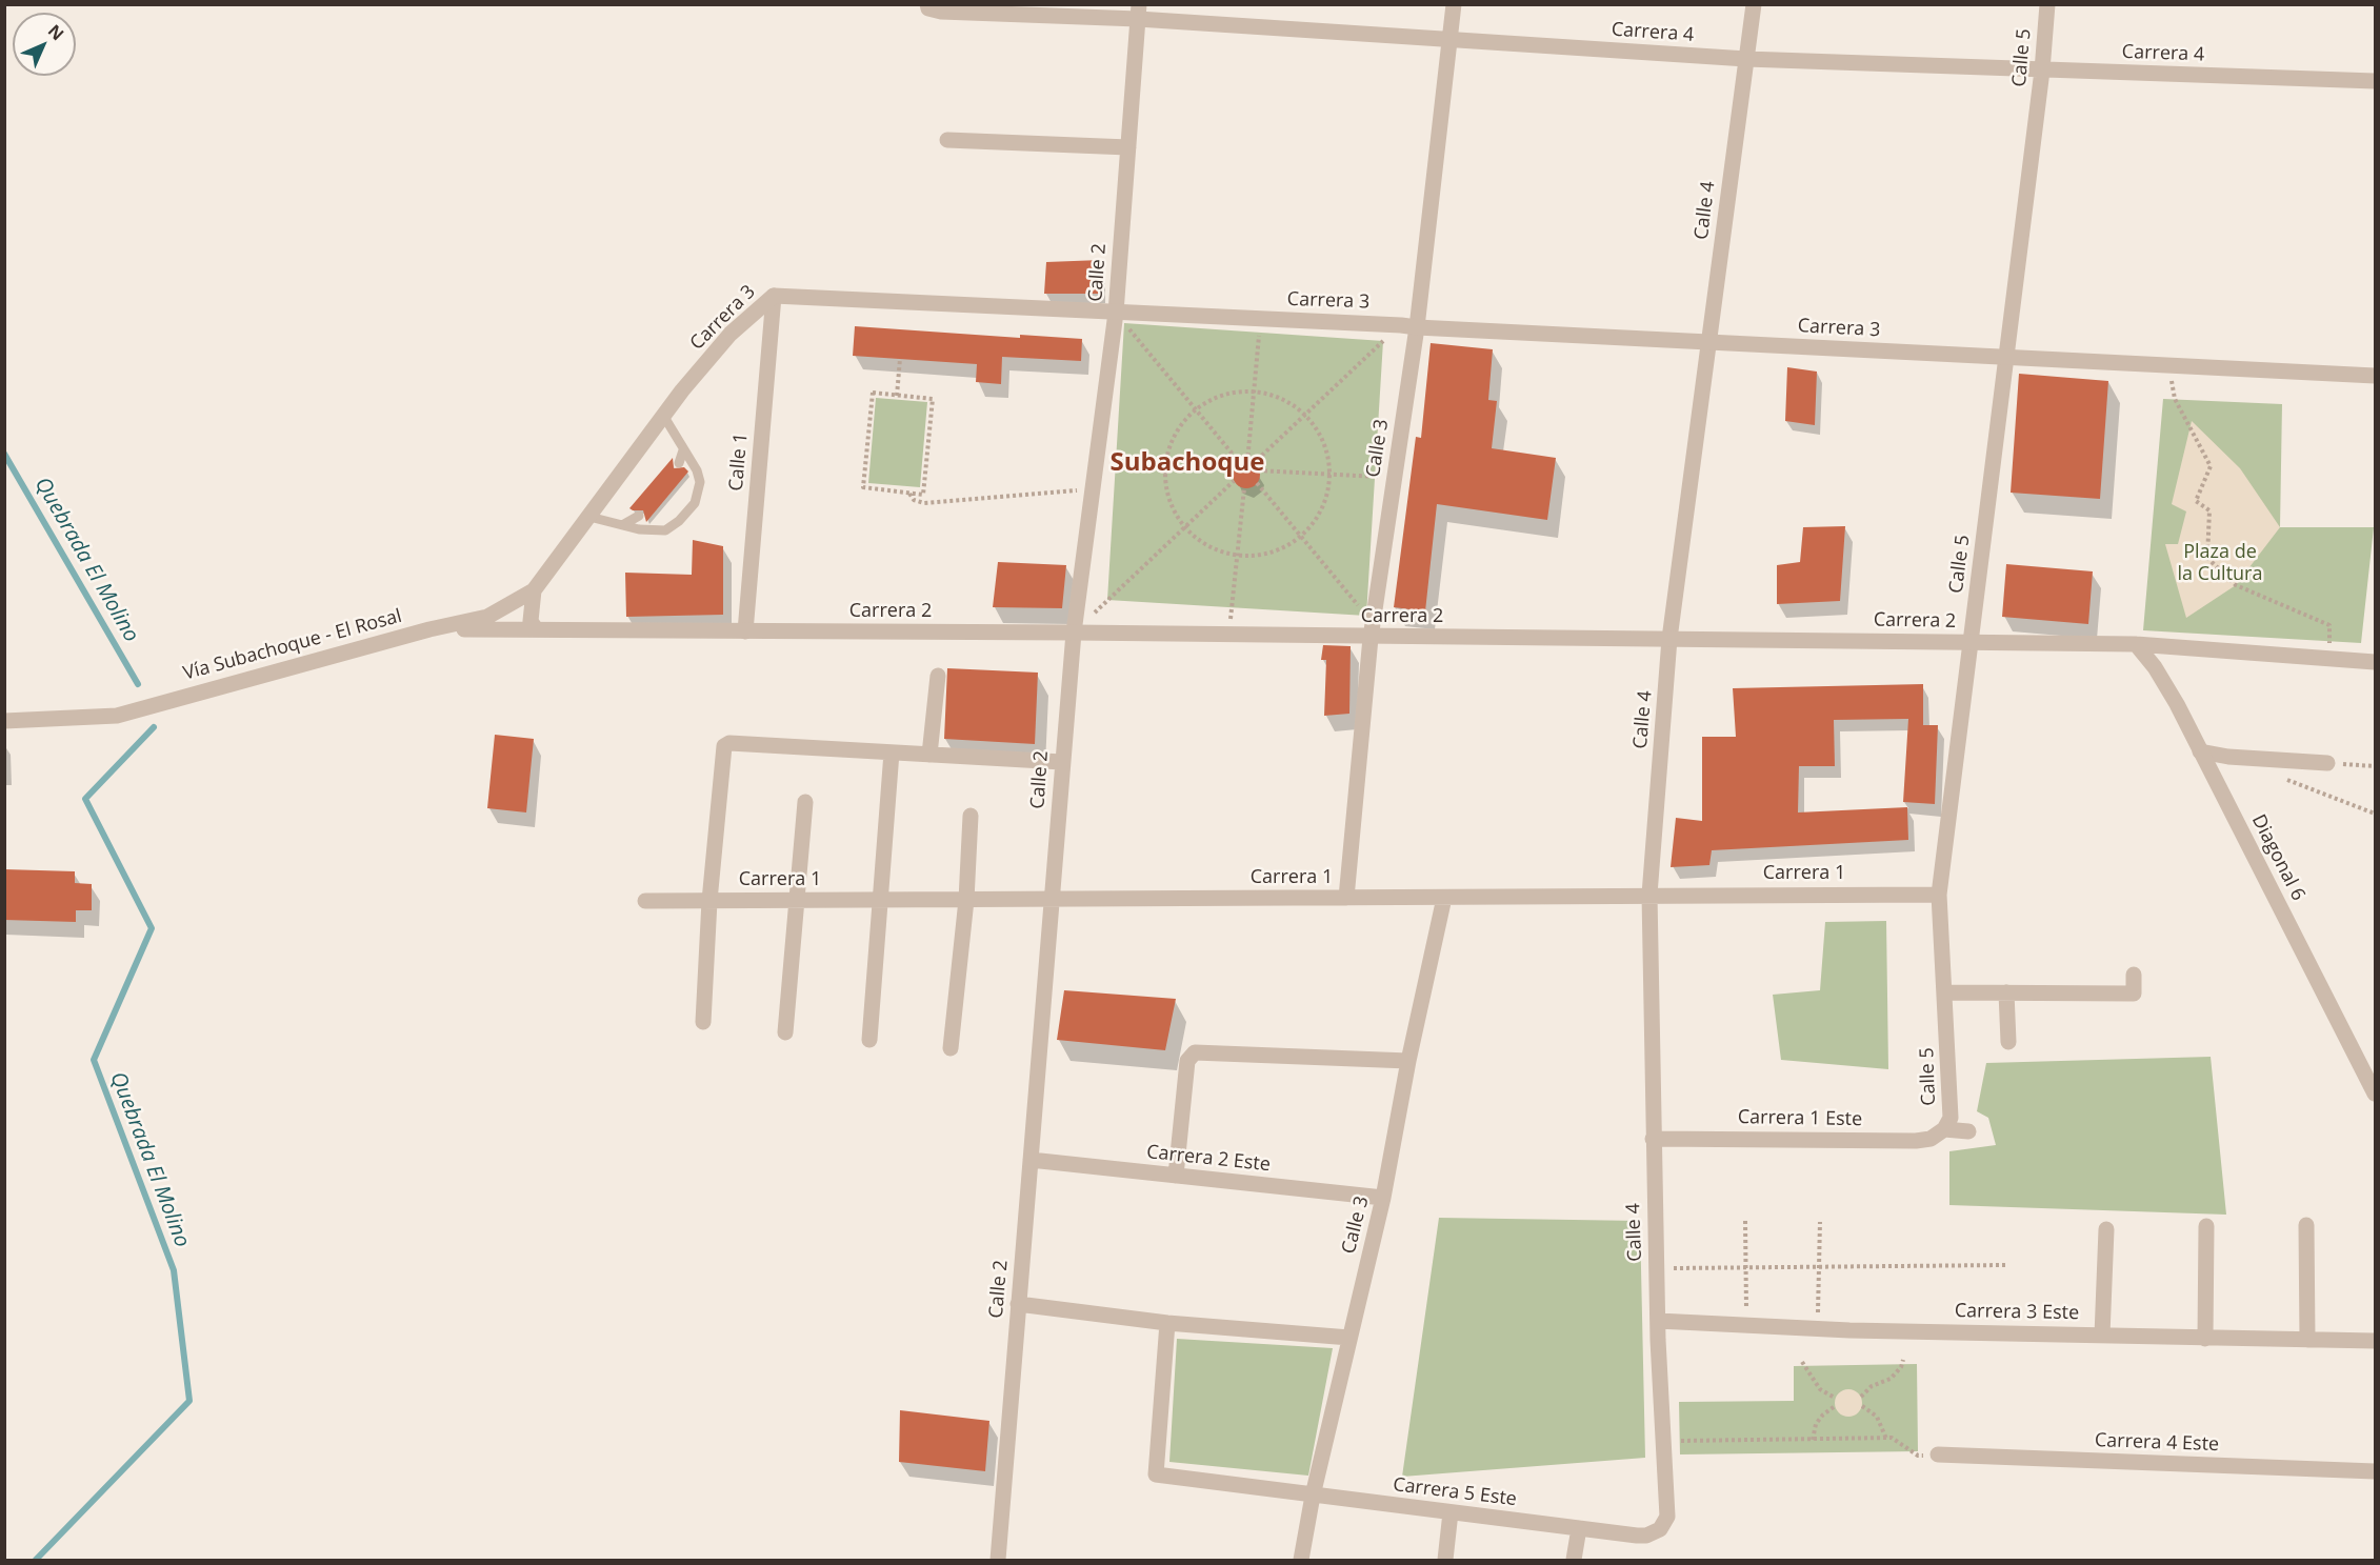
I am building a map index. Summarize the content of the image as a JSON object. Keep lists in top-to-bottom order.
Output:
{
  "streets": {
    "street": [
      "Carrera 4",
      "Calle 5",
      "Calle 4",
      "Calle 2",
      "Carrera 3",
      "Calle 3",
      "Calle 1",
      "Carrera 2",
      "Vía Subachoque - El Rosal",
      "Diagonal 6",
      "Carrera 1",
      "Carrera 1 Este",
      "Carrera 2 Este",
      "Carrera 3 Este",
      "Carrera 4 Este",
      "Carrera 5 Este"
    ]
  },
  "crossings": [
    ["Carrera 4", "Calle 5"],
    ["Carrera 4", "Calle 4"],
    ["Carrera 4", "Calle 2"],
    ["Carrera 4", "Calle 3"],
    ["Calle 5", "Carrera 3"],
    ["Calle 5", "Carrera 2"],
    ["Calle 5", "Carrera 1"],
    ["Calle 5", "Carrera 1 Este"],
    ["Calle 4", "Carrera 3"],
    ["Calle 4", "Carrera 2"],
    ["Calle 4", "Carrera 1"],
    ["Calle 4", "Carrera 1 Este"],
    ["Calle 4", "Carrera 3 Este"],
    ["Calle 4", "Carrera 5 Este"],
    ["Calle 2", "Carrera 3"],
    ["Calle 2", "Carrera 2"],
    ["Calle 2", "Carrera 1"],
    ["Calle 2", "Carrera 2 Este"],
    ["Carrera 3", "Calle 3"],
    ["Carrera 3", "Calle 1"],
    ["Carrera 3", "Carrera 2"],
    ["Carrera 3", "Vía Subachoque - El Rosal"],
    ["Calle 3", "Carrera 2"],
    ["Calle 3", "Carrera 1"],
    ["Calle 3", "Carrera 2 Este"],
    ["Calle 3", "Carrera 5 Este"],
    ["Calle 1", "Carrera 2"],
    ["Carrera 2", "Vía Subachoque - El Rosal"],
    ["Carrera 2", "Diagonal 6"]
  ],
  "districts": ["Subachoque"],
  "water": ["Quebrada El Molino"],
  "parks": ["Plaza de la Cultura"],
  "north": "top right"
}
